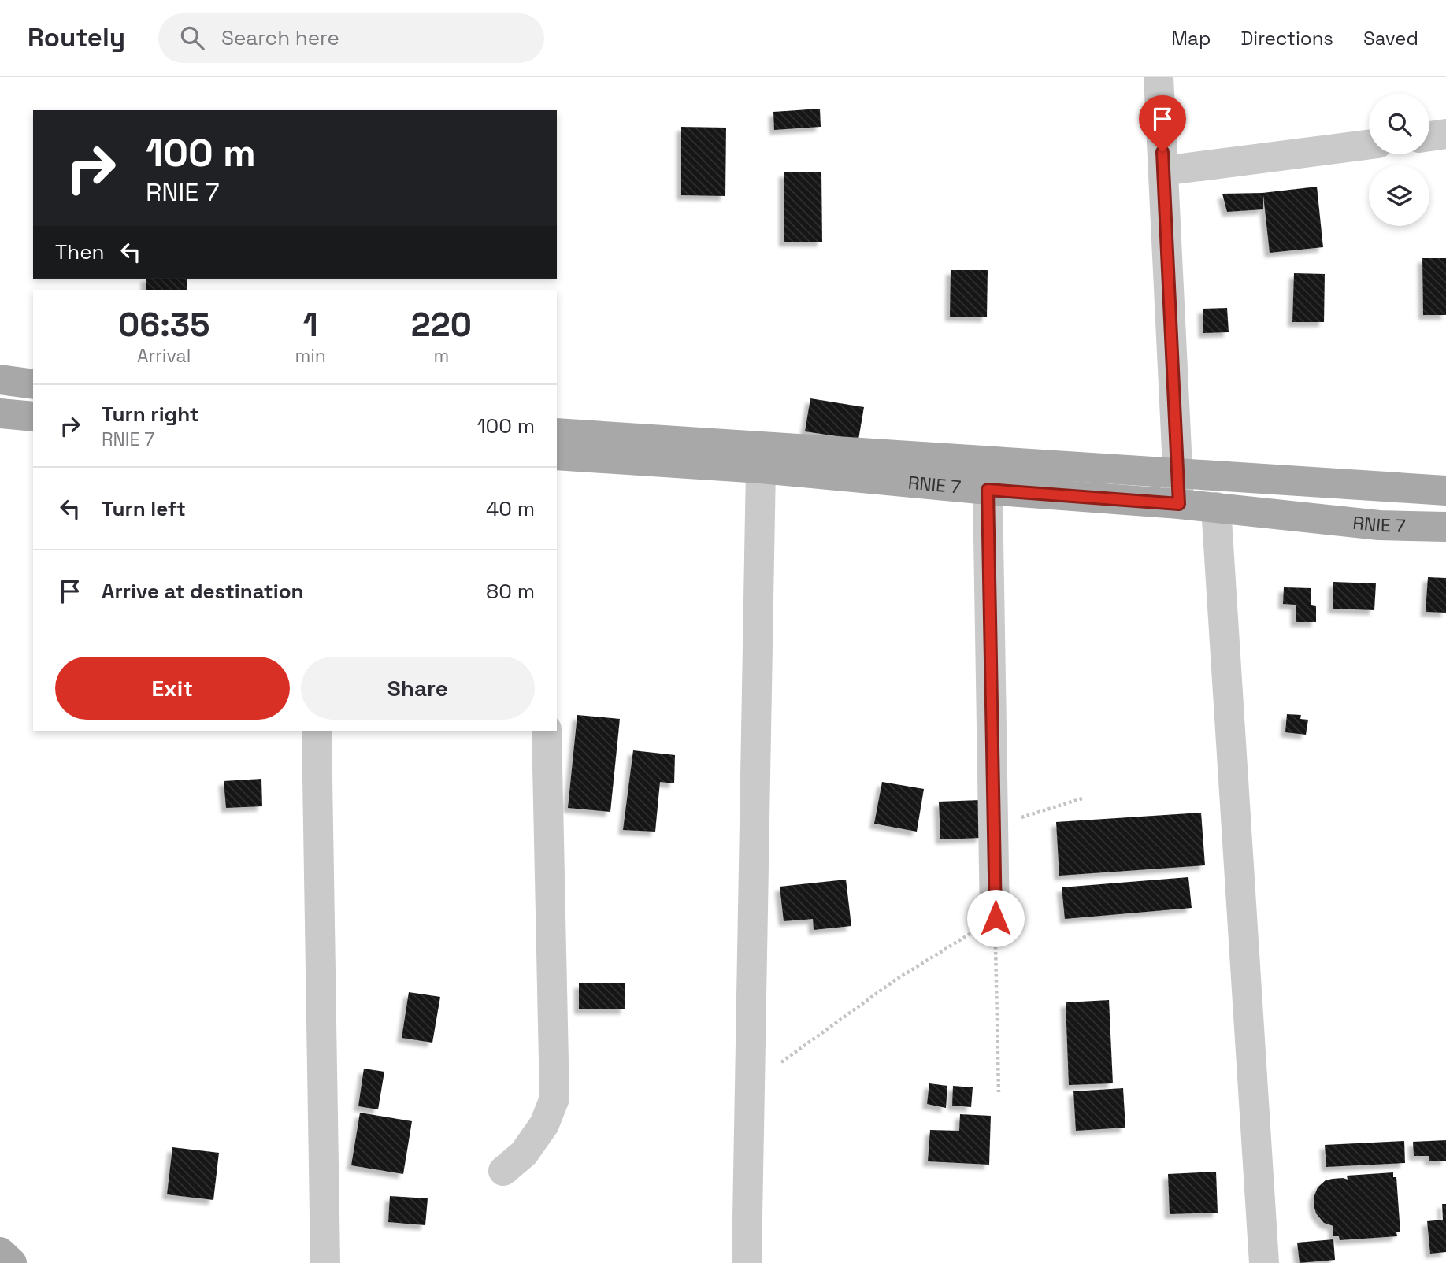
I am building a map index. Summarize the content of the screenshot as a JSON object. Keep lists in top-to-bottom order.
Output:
{
  "streets": {
    "main road": ["RNIE 7"]
  },
  "page": {
    "header": "Routely",
    "search": "Search here",
    "nav": ["Map", "Directions", "Saved"],
    "turn": ["100 m", "RNIE 7"],
    "then": "Then",
    "eta": [
      "06:35",
      "Arrival",
      "1",
      "min",
      "220",
      "m"
    ],
    "list": [
      {
        "name": "Turn right",
        "note": "RNIE 7",
        "value": "100 m"
      },
      {
        "name": "Turn left",
        "value": "40 m"
      },
      {
        "name": "Arrive at destination",
        "value": "80 m"
      }
    ],
    "buttons": ["Exit", "Share"]
  }
}
